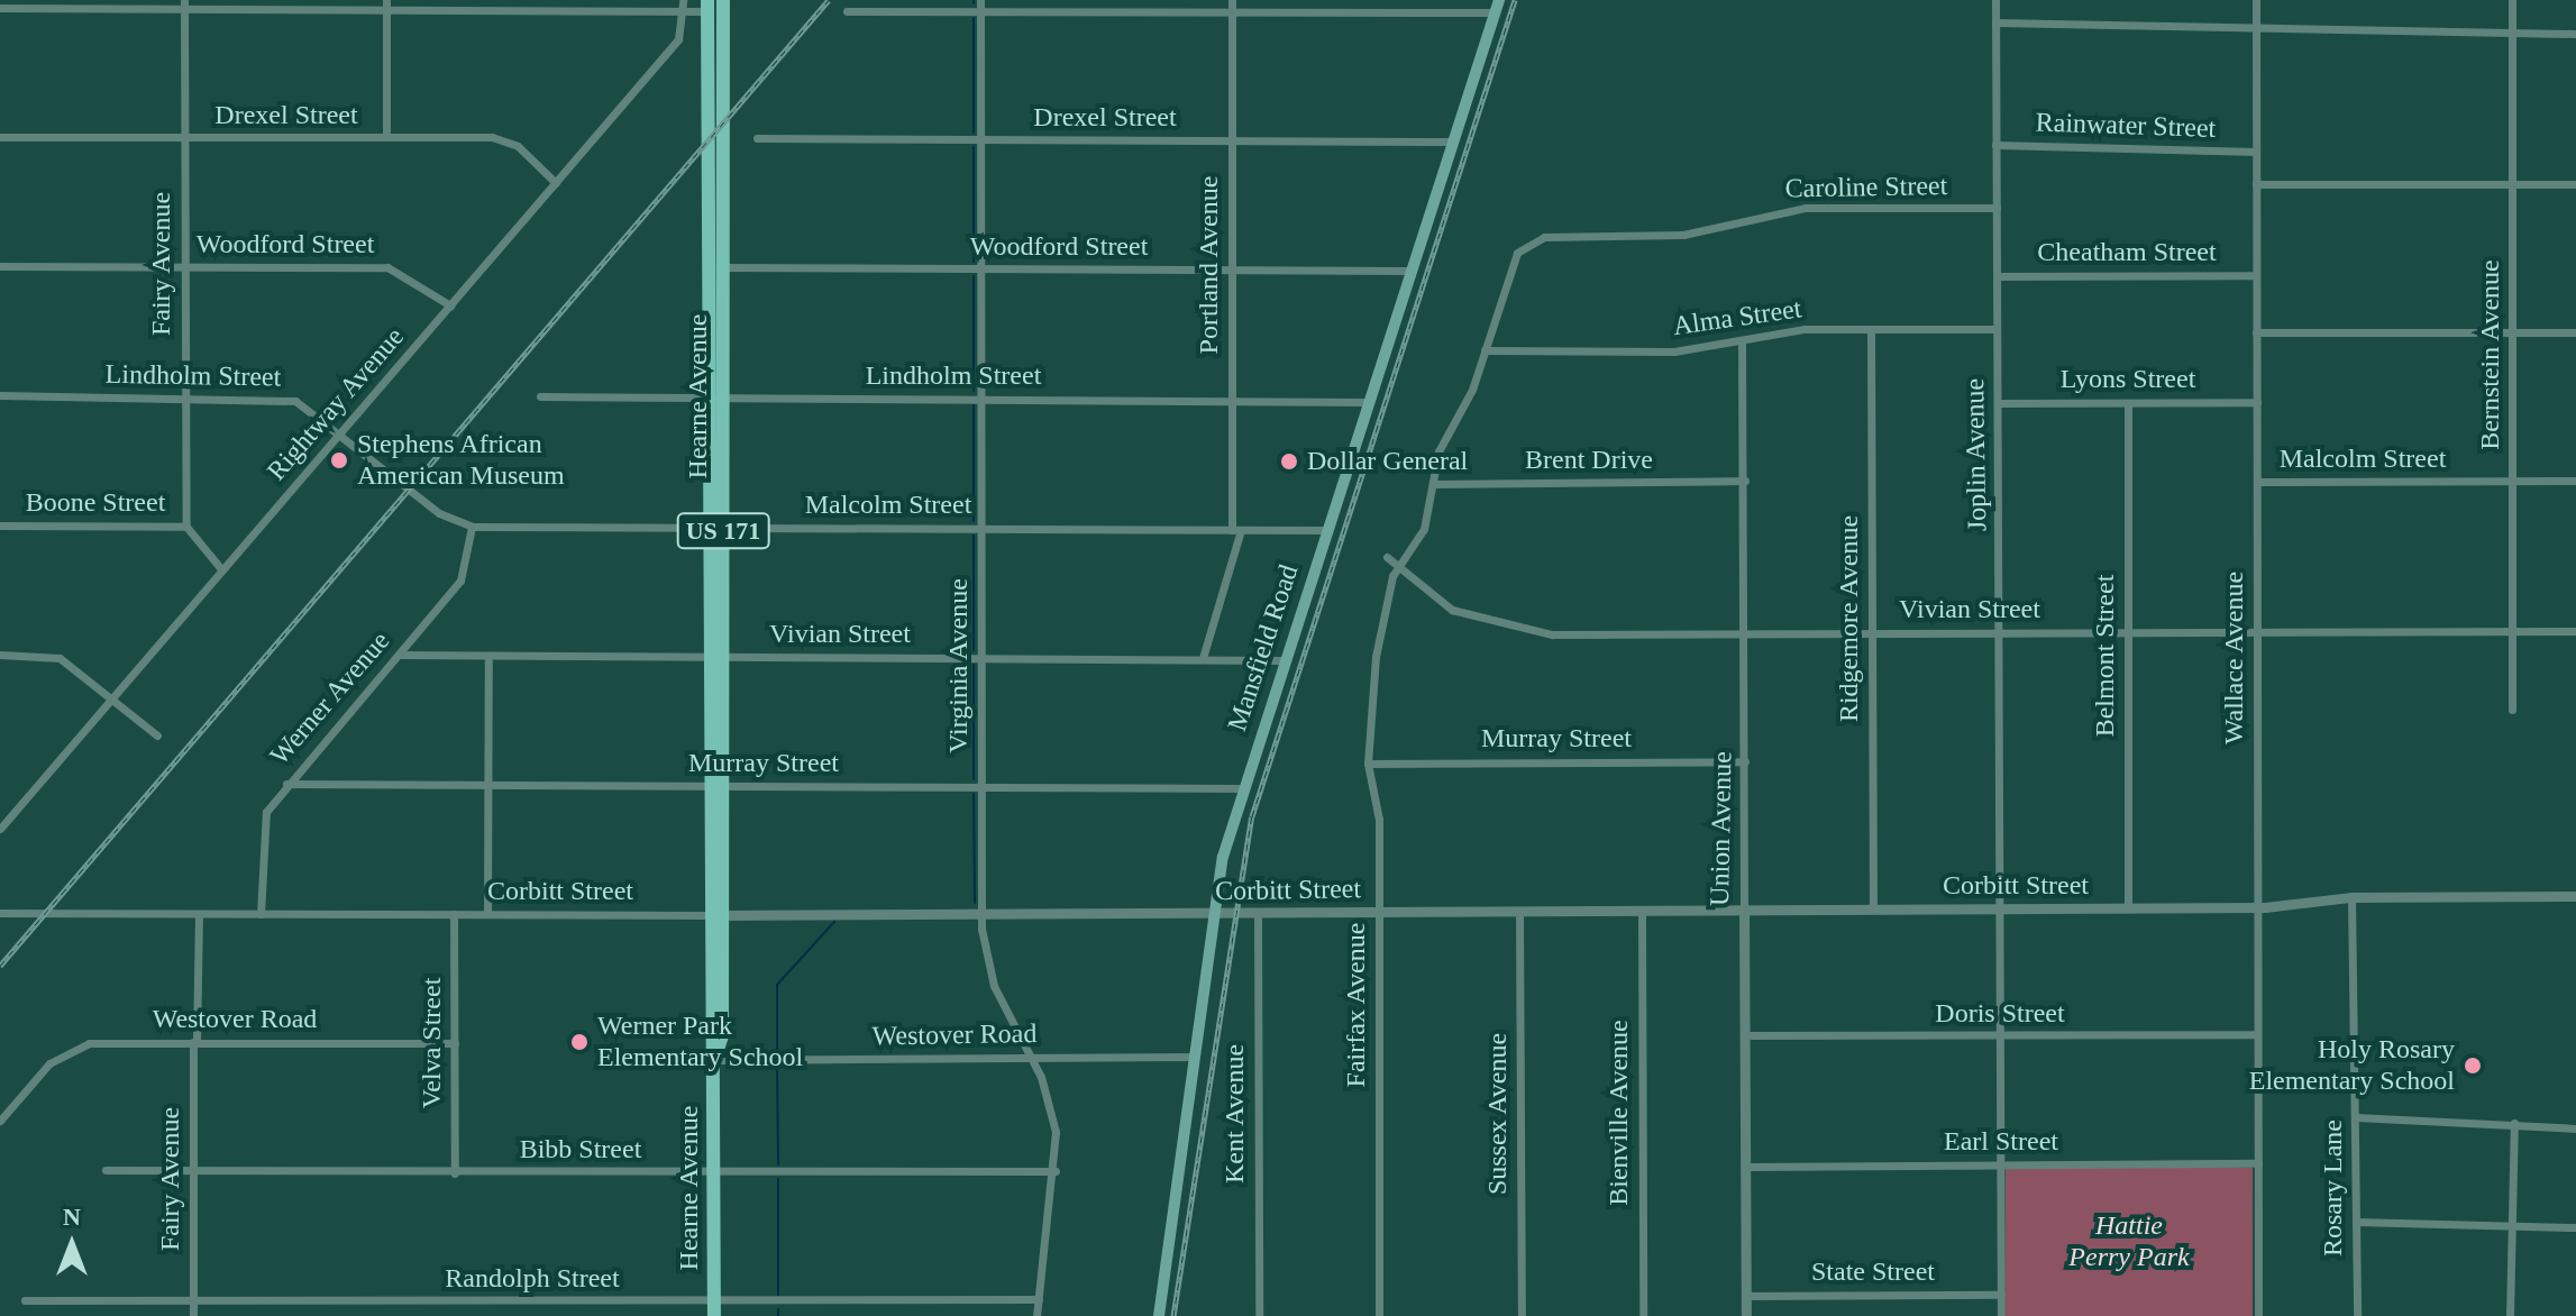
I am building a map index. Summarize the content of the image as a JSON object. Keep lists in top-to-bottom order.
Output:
{
  "streets": {
    "main road": ["Hearne Avenue", "US 171", "Mansfield Road"],
    "street": [
      "Drexel Street",
      "Rainwater Street",
      "Caroline Street",
      "Woodford Street",
      "Cheatham Street",
      "Fairy Avenue",
      "Portland Avenue",
      "Alma Street",
      "Bernstein Avenue",
      "Lindholm Street",
      "Lyons Street",
      "Rightway Avenue",
      "Joplin Avenue",
      "Malcolm Street",
      "Brent Drive",
      "Boone Street",
      "Vivian Street",
      "Ridgemore Avenue",
      "Belmont Street",
      "Wallace Avenue",
      "Virginia Avenue",
      "Werner Avenue",
      "Murray Street",
      "Union Avenue",
      "Corbitt Street",
      "Fairfax Avenue",
      "Doris Street",
      "Westover Road",
      "Velva Street",
      "Bienville Avenue",
      "Kent Avenue",
      "Sussex Avenue",
      "Earl Street",
      "Bibb Street",
      "Rosary Lane",
      "State Street",
      "Randolph Street"
    ]
  },
  "crossings": [
    ["Drexel Street", "Fairy Avenue"],
    ["Drexel Street", "Portland Avenue"],
    ["Drexel Street", "Rightway Avenue"],
    ["Drexel Street", "Mansfield Road"],
    ["Drexel Street", "Virginia Avenue"],
    ["Rainwater Street", "Joplin Avenue"],
    ["Rainwater Street", "Wallace Avenue"],
    ["Caroline Street", "Joplin Avenue"],
    ["Caroline Street", "Fairfax Avenue"],
    ["Woodford Street", "Fairy Avenue"],
    ["Woodford Street", "Portland Avenue"],
    ["Woodford Street", "Hearne Avenue"],
    ["Woodford Street", "Rightway Avenue"],
    ["Woodford Street", "Mansfield Road"],
    ["Woodford Street", "Virginia Avenue"],
    ["Cheatham Street", "Joplin Avenue"],
    ["Cheatham Street", "Wallace Avenue"],
    ["Fairy Avenue", "Lindholm Street"],
    ["Fairy Avenue", "Boone Street"],
    ["Fairy Avenue", "Corbitt Street"],
    ["Fairy Avenue", "Westover Road"],
    ["Fairy Avenue", "Bibb Street"],
    ["Fairy Avenue", "Randolph Street"],
    ["Portland Avenue", "Lindholm Street"],
    ["Portland Avenue", "Malcolm Street"],
    ["Portland Avenue", "Vivian Street"],
    ["Alma Street", "Joplin Avenue"],
    ["Alma Street", "Ridgemore Avenue"],
    ["Alma Street", "Union Avenue"],
    ["Alma Street", "Fairfax Avenue"],
    ["Bernstein Avenue", "Malcolm Street"],
    ["Bernstein Avenue", "Vivian Street"],
    ["Lindholm Street", "Hearne Avenue"],
    ["Lindholm Street", "Rightway Avenue"],
    ["Lindholm Street", "Malcolm Street"],
    ["Lindholm Street", "Mansfield Road"],
    ["Lindholm Street", "Virginia Avenue"],
    ["Lindholm Street", "Werner Avenue"],
    ["Lyons Street", "Joplin Avenue"],
    ["Lyons Street", "Belmont Street"],
    ["Lyons Street", "Wallace Avenue"],
    ["Hearne Avenue", "Malcolm Street"],
    ["Hearne Avenue", "Vivian Street"],
    ["Hearne Avenue", "Murray Street"],
    ["Hearne Avenue", "Corbitt Street"],
    ["Hearne Avenue", "Westover Road"],
    ["Hearne Avenue", "Bibb Street"],
    ["Hearne Avenue", "Randolph Street"],
    ["Rightway Avenue", "Boone Street"],
    ["Joplin Avenue", "Vivian Street"],
    ["Joplin Avenue", "Corbitt Street"],
    ["Joplin Avenue", "Doris Street"],
    ["Joplin Avenue", "Earl Street"],
    ["Joplin Avenue", "State Street"],
    ["Malcolm Street", "Mansfield Road"],
    ["Malcolm Street", "Wallace Avenue"],
    ["Malcolm Street", "Virginia Avenue"],
    ["Malcolm Street", "Werner Avenue"],
    ["Brent Drive", "Union Avenue"],
    ["Brent Drive", "Fairfax Avenue"],
    ["Vivian Street", "Ridgemore Avenue"],
    ["Vivian Street", "Mansfield Road"],
    ["Vivian Street", "Belmont Street"],
    ["Vivian Street", "Wallace Avenue"],
    ["Vivian Street", "Virginia Avenue"],
    ["Vivian Street", "Werner Avenue"],
    ["Vivian Street", "Union Avenue"],
    ["Vivian Street", "Fairfax Avenue"],
    ["Ridgemore Avenue", "Corbitt Street"],
    ["Mansfield Road", "Murray Street"],
    ["Mansfield Road", "Corbitt Street"],
    ["Mansfield Road", "Westover Road"],
    ["Belmont Street", "Corbitt Street"],
    ["Wallace Avenue", "Corbitt Street"],
    ["Wallace Avenue", "Doris Street"],
    ["Wallace Avenue", "Earl Street"],
    ["Virginia Avenue", "Murray Street"],
    ["Virginia Avenue", "Corbitt Street"],
    ["Virginia Avenue", "Westover Road"],
    ["Virginia Avenue", "Bibb Street"],
    ["Virginia Avenue", "Randolph Street"],
    ["Werner Avenue", "Murray Street"],
    ["Werner Avenue", "Corbitt Street"],
    ["Murray Street", "Union Avenue"],
    ["Murray Street", "Fairfax Avenue"],
    ["Union Avenue", "Corbitt Street"],
    ["Union Avenue", "Doris Street"],
    ["Union Avenue", "Earl Street"],
    ["Union Avenue", "State Street"],
    ["Corbitt Street", "Fairfax Avenue"],
    ["Corbitt Street", "Velva Street"],
    ["Corbitt Street", "Bienville Avenue"],
    ["Corbitt Street", "Kent Avenue"],
    ["Corbitt Street", "Sussex Avenue"],
    ["Corbitt Street", "Rosary Lane"],
    ["Westover Road", "Velva Street"],
    ["Velva Street", "Bibb Street"]
  ],
  "parks": ["Hattie Perry Park"],
  "places": [
    "Stephens African American Museum",
    "Dollar General",
    "Werner Park Elementary School",
    "Holy Rosary Elementary School"
  ],
  "north": "top"
}
